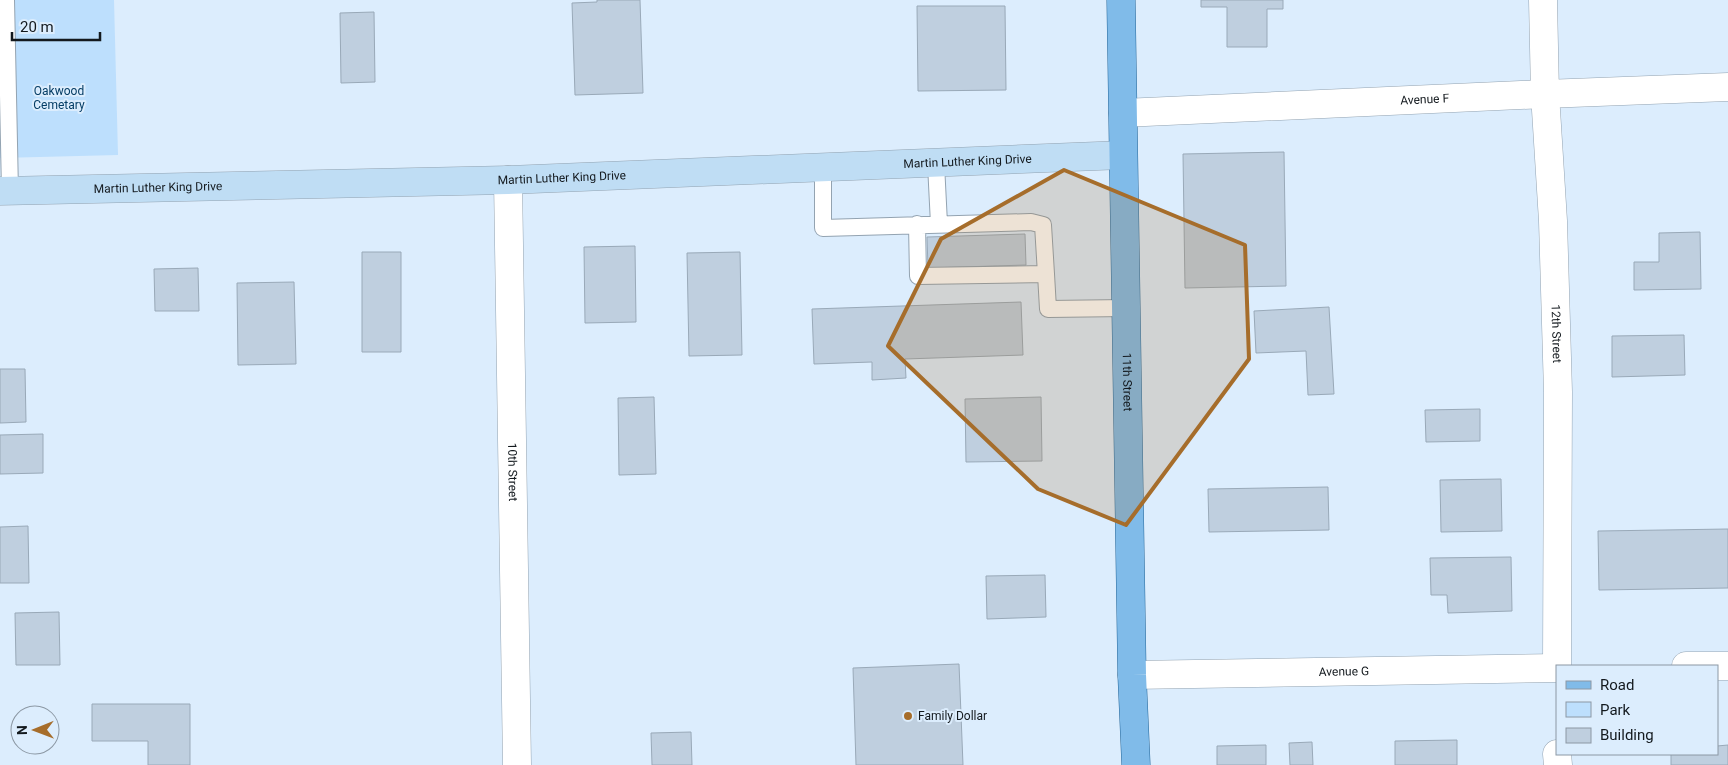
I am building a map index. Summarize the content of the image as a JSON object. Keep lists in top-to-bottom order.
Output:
{
  "streets": {
    "main road": ["11th Street"],
    "street": [
      "Avenue F",
      "Martin Luther King Drive",
      "12th Street",
      "10th Street",
      "Avenue G"
    ]
  },
  "crossings": [
    ["Avenue F", "12th Street"],
    ["Avenue F", "11th Street"],
    ["Martin Luther King Drive", "11th Street"],
    ["Martin Luther King Drive", "10th Street"],
    ["11th Street", "Avenue G"]
  ],
  "parks": ["Oakwood Cemetary"],
  "places": ["Family Dollar"],
  "legend": ["Road", "Park", "Building"],
  "scale_bar": "20 m",
  "north": "left"
}
